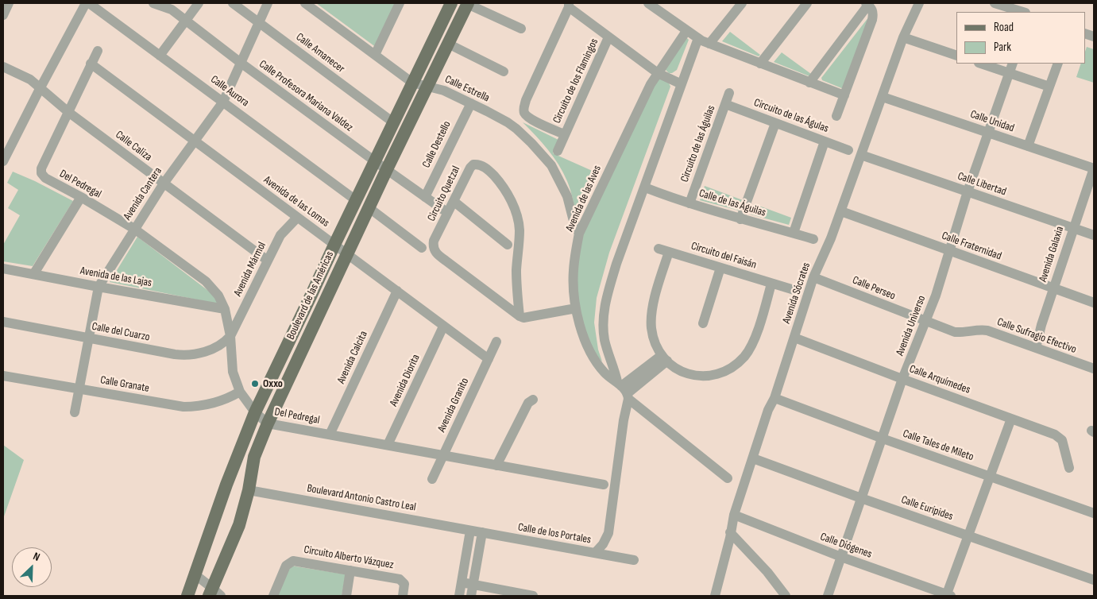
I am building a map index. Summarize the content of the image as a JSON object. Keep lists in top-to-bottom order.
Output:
{
  "streets": {
    "main road": ["Boulevard de las Américas"],
    "street": [
      "Calle Amanecer",
      "Circuito de los Flamingos",
      "Calle Estrella",
      "Calle Aurora",
      "Calle Profesora Mariana Valdez",
      "Circuito de las Águlas",
      "Calle Unidad",
      "Circuito de las Águilas",
      "Calle Destello",
      "Calle Caliza",
      "Del Pedregal",
      "Calle Libertad",
      "Avenida Cantera",
      "Circuito Quetzal",
      "Avenida de las Aves",
      "Avenida de las Lomas",
      "Calle de las Águilas",
      "Calle Fraternidad",
      "Avenida Galaxia",
      "Circuito del Faisán",
      "Avenida Mármol",
      "Avenida de las Lajas",
      "Calle Perseo",
      "Avenida Sócrates",
      "Avenida Universo",
      "Calle del Cuarzo",
      "Calle Sufragio Efectivo",
      "Avenida Calcita",
      "Calle Arquímedes",
      "Avenida Diorita",
      "Calle Granate",
      "Avenida Granito",
      "Calle Tales de Mileto",
      "Boulevard Antonio Castro Leal",
      "Calle Eurípides",
      "Calle de los Portales",
      "Calle Diógenes",
      "Circuito Alberto Vázquez"
    ]
  },
  "crossings": [
    ["Calle Amanecer", "Avenida Cantera"],
    ["Calle Amanecer", "Boulevard de las Américas"],
    ["Circuito de los Flamingos", "Avenida de las Aves"],
    ["Calle Estrella", "Calle Destello"],
    ["Calle Estrella", "Avenida de las Aves"],
    ["Calle Estrella", "Boulevard de las Américas"],
    ["Calle Aurora", "Avenida Cantera"],
    ["Calle Aurora", "Boulevard de las Américas"],
    ["Calle Profesora Mariana Valdez", "Calle Destello"],
    ["Calle Profesora Mariana Valdez", "Avenida Cantera"],
    ["Calle Profesora Mariana Valdez", "Boulevard de las Américas"],
    ["Circuito de las Águlas", "Circuito de las Águilas"],
    ["Calle Unidad", "Avenida Galaxia"],
    ["Calle Unidad", "Avenida Sócrates"],
    ["Calle Unidad", "Avenida Universo"],
    ["Circuito de las Águilas", "Calle de las Águilas"],
    ["Calle Caliza", "Del Pedregal"],
    ["Calle Caliza", "Avenida Cantera"],
    ["Calle Caliza", "Avenida Mármol"],
    ["Del Pedregal", "Avenida Cantera"],
    ["Del Pedregal", "Avenida Mármol"],
    ["Del Pedregal", "Avenida de las Lajas"],
    ["Del Pedregal", "Boulevard de las Américas"],
    ["Del Pedregal", "Calle del Cuarzo"],
    ["Del Pedregal", "Avenida Calcita"],
    ["Del Pedregal", "Avenida Diorita"],
    ["Del Pedregal", "Calle Granate"],
    ["Del Pedregal", "Avenida Granito"],
    ["Calle Libertad", "Avenida Galaxia"],
    ["Calle Libertad", "Avenida Sócrates"],
    ["Calle Libertad", "Avenida Universo"],
    ["Avenida Cantera", "Avenida de las Lomas"],
    ["Avenida Cantera", "Avenida de las Lajas"],
    ["Avenida Cantera", "Calle del Cuarzo"],
    ["Avenida Cantera", "Calle Granate"],
    ["Avenida de las Lomas", "Avenida Mármol"],
    ["Avenida de las Lomas", "Boulevard de las Américas"],
    ["Avenida de las Lomas", "Avenida Calcita"],
    ["Avenida de las Lomas", "Avenida Diorita"],
    ["Avenida de las Lomas", "Avenida Granito"],
    ["Calle Fraternidad", "Avenida Galaxia"],
    ["Calle Fraternidad", "Avenida Sócrates"],
    ["Calle Fraternidad", "Avenida Universo"],
    ["Avenida Galaxia", "Calle Sufragio Efectivo"],
    ["Avenida Mármol", "Calle del Cuarzo"],
    ["Calle Perseo", "Avenida Sócrates"],
    ["Calle Perseo", "Avenida Universo"],
    ["Calle Perseo", "Calle Sufragio Efectivo"],
    ["Avenida Sócrates", "Calle Arquímedes"],
    ["Avenida Sócrates", "Calle Tales de Mileto"],
    ["Avenida Sócrates", "Calle Eurípides"],
    ["Avenida Sócrates", "Calle Diógenes"],
    ["Boulevard de las Américas", "Boulevard Antonio Castro Leal"],
    ["Avenida Universo", "Calle Sufragio Efectivo"],
    ["Avenida Universo", "Calle Arquímedes"],
    ["Avenida Universo", "Calle Tales de Mileto"],
    ["Avenida Universo", "Calle Eurípides"],
    ["Avenida Universo", "Calle Diógenes"],
    ["Boulevard Antonio Castro Leal", "Calle de los Portales"]
  ],
  "places": ["Oxxo"],
  "legend": ["Road", "Park"],
  "north": "top right"
}
